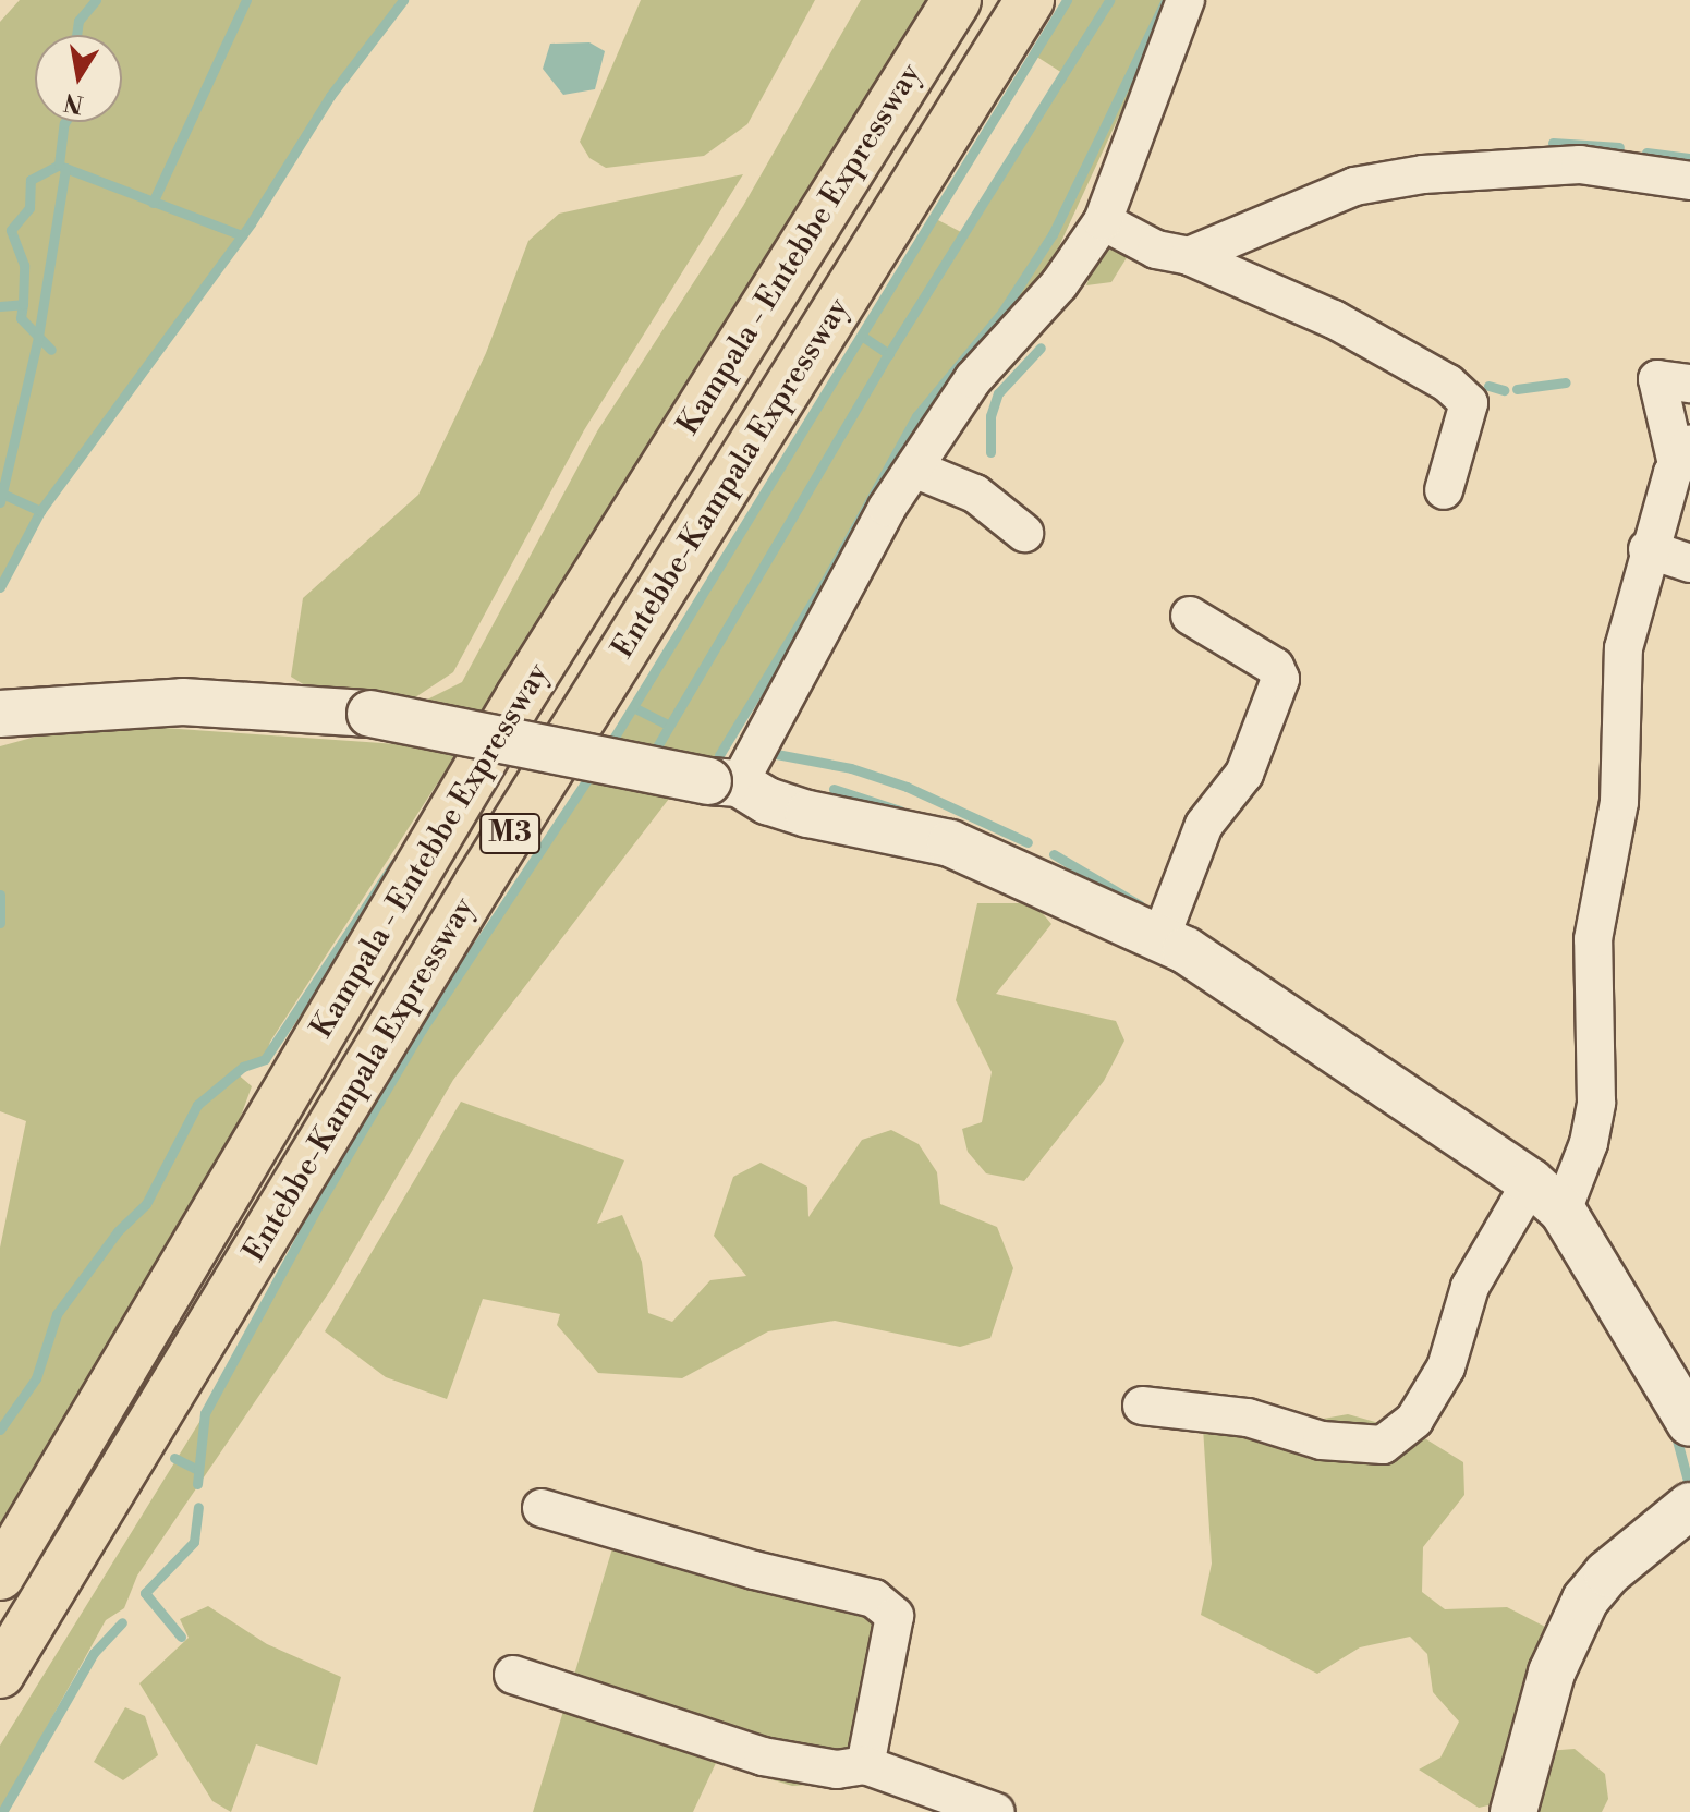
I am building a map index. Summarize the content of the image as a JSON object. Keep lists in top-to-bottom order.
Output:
{
  "streets": {
    "highway": ["Kampala - Entebbe Expressway", "Entebbe-Kampala Expressway", "M3"]
  },
  "north": "bottom"
}
